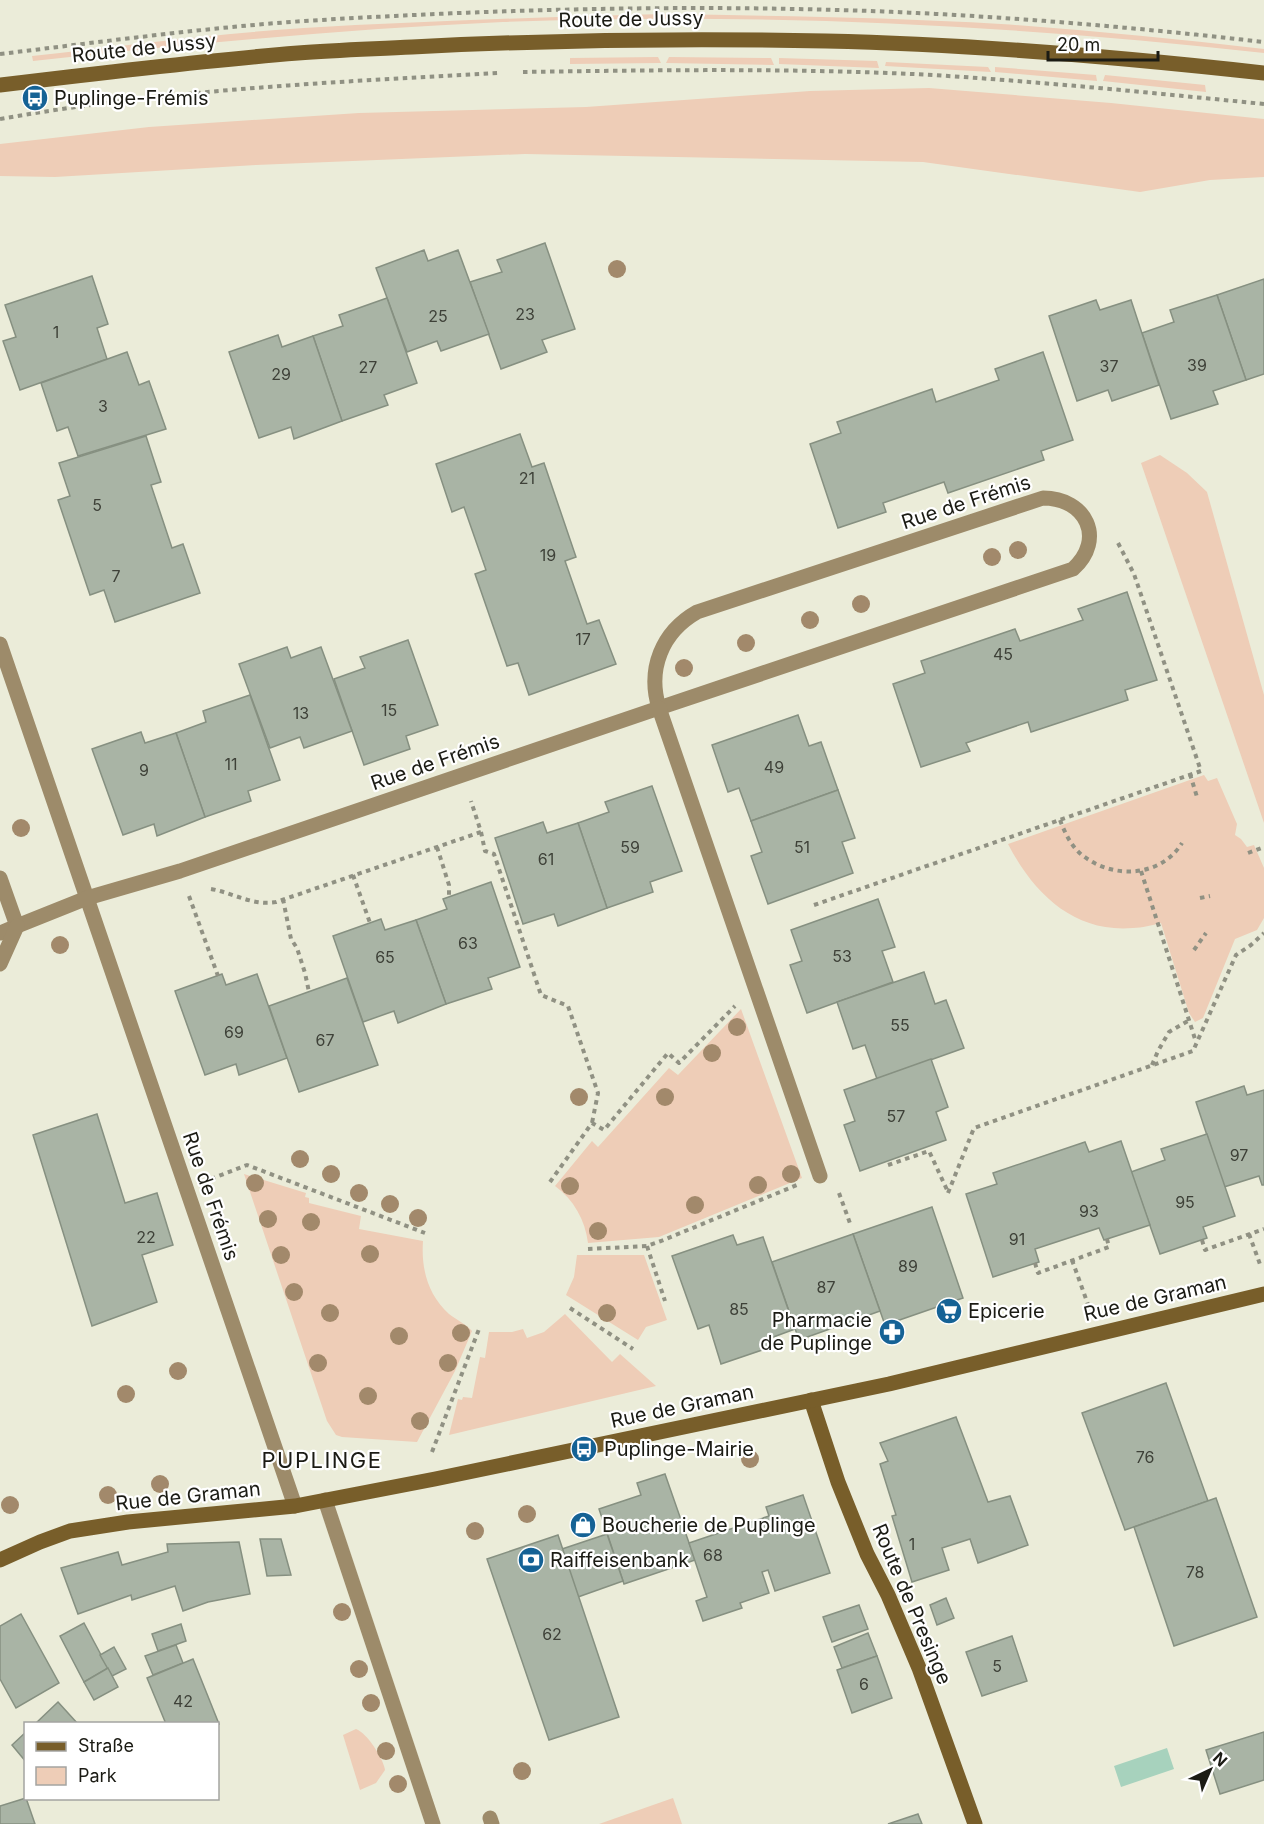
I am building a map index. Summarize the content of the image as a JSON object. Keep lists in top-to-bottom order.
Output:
{
  "streets": {
    "street": [
      "Route de Jussy",
      "Rue de Frémis",
      "Rue de Graman",
      "Route de Presinge"
    ]
  },
  "crossings": [
    ["Rue de Frémis", "Rue de Graman"],
    ["Rue de Graman", "Route de Presinge"]
  ],
  "districts": ["PUPLINGE"],
  "places": {
    "bus stop": ["Puplinge-Frémis", "Puplinge-Mairie"],
    "supermarket": ["Epicerie"],
    "pharmacy": ["Pharmacie de Puplinge"],
    "shop": ["Boucherie de Puplinge"],
    "bank": ["Raiffeisenbank"]
  },
  "house_numbers": [
    "23",
    "25",
    "1",
    "39",
    "37",
    "27",
    "29",
    "3",
    "21",
    "5",
    "19",
    "7",
    "17",
    "45",
    "15",
    "13",
    "11",
    "49",
    "9",
    "59",
    "51",
    "61",
    "63",
    "53",
    "65",
    "55",
    "69",
    "67",
    "57",
    "97",
    "95",
    "93",
    "22",
    "91",
    "89",
    "87",
    "85",
    "76",
    "1",
    "68",
    "78",
    "62",
    "5",
    "6",
    "42"
  ],
  "legend": ["Straße", "Park"],
  "scale_bar": "20 m",
  "north": "top right"
}
